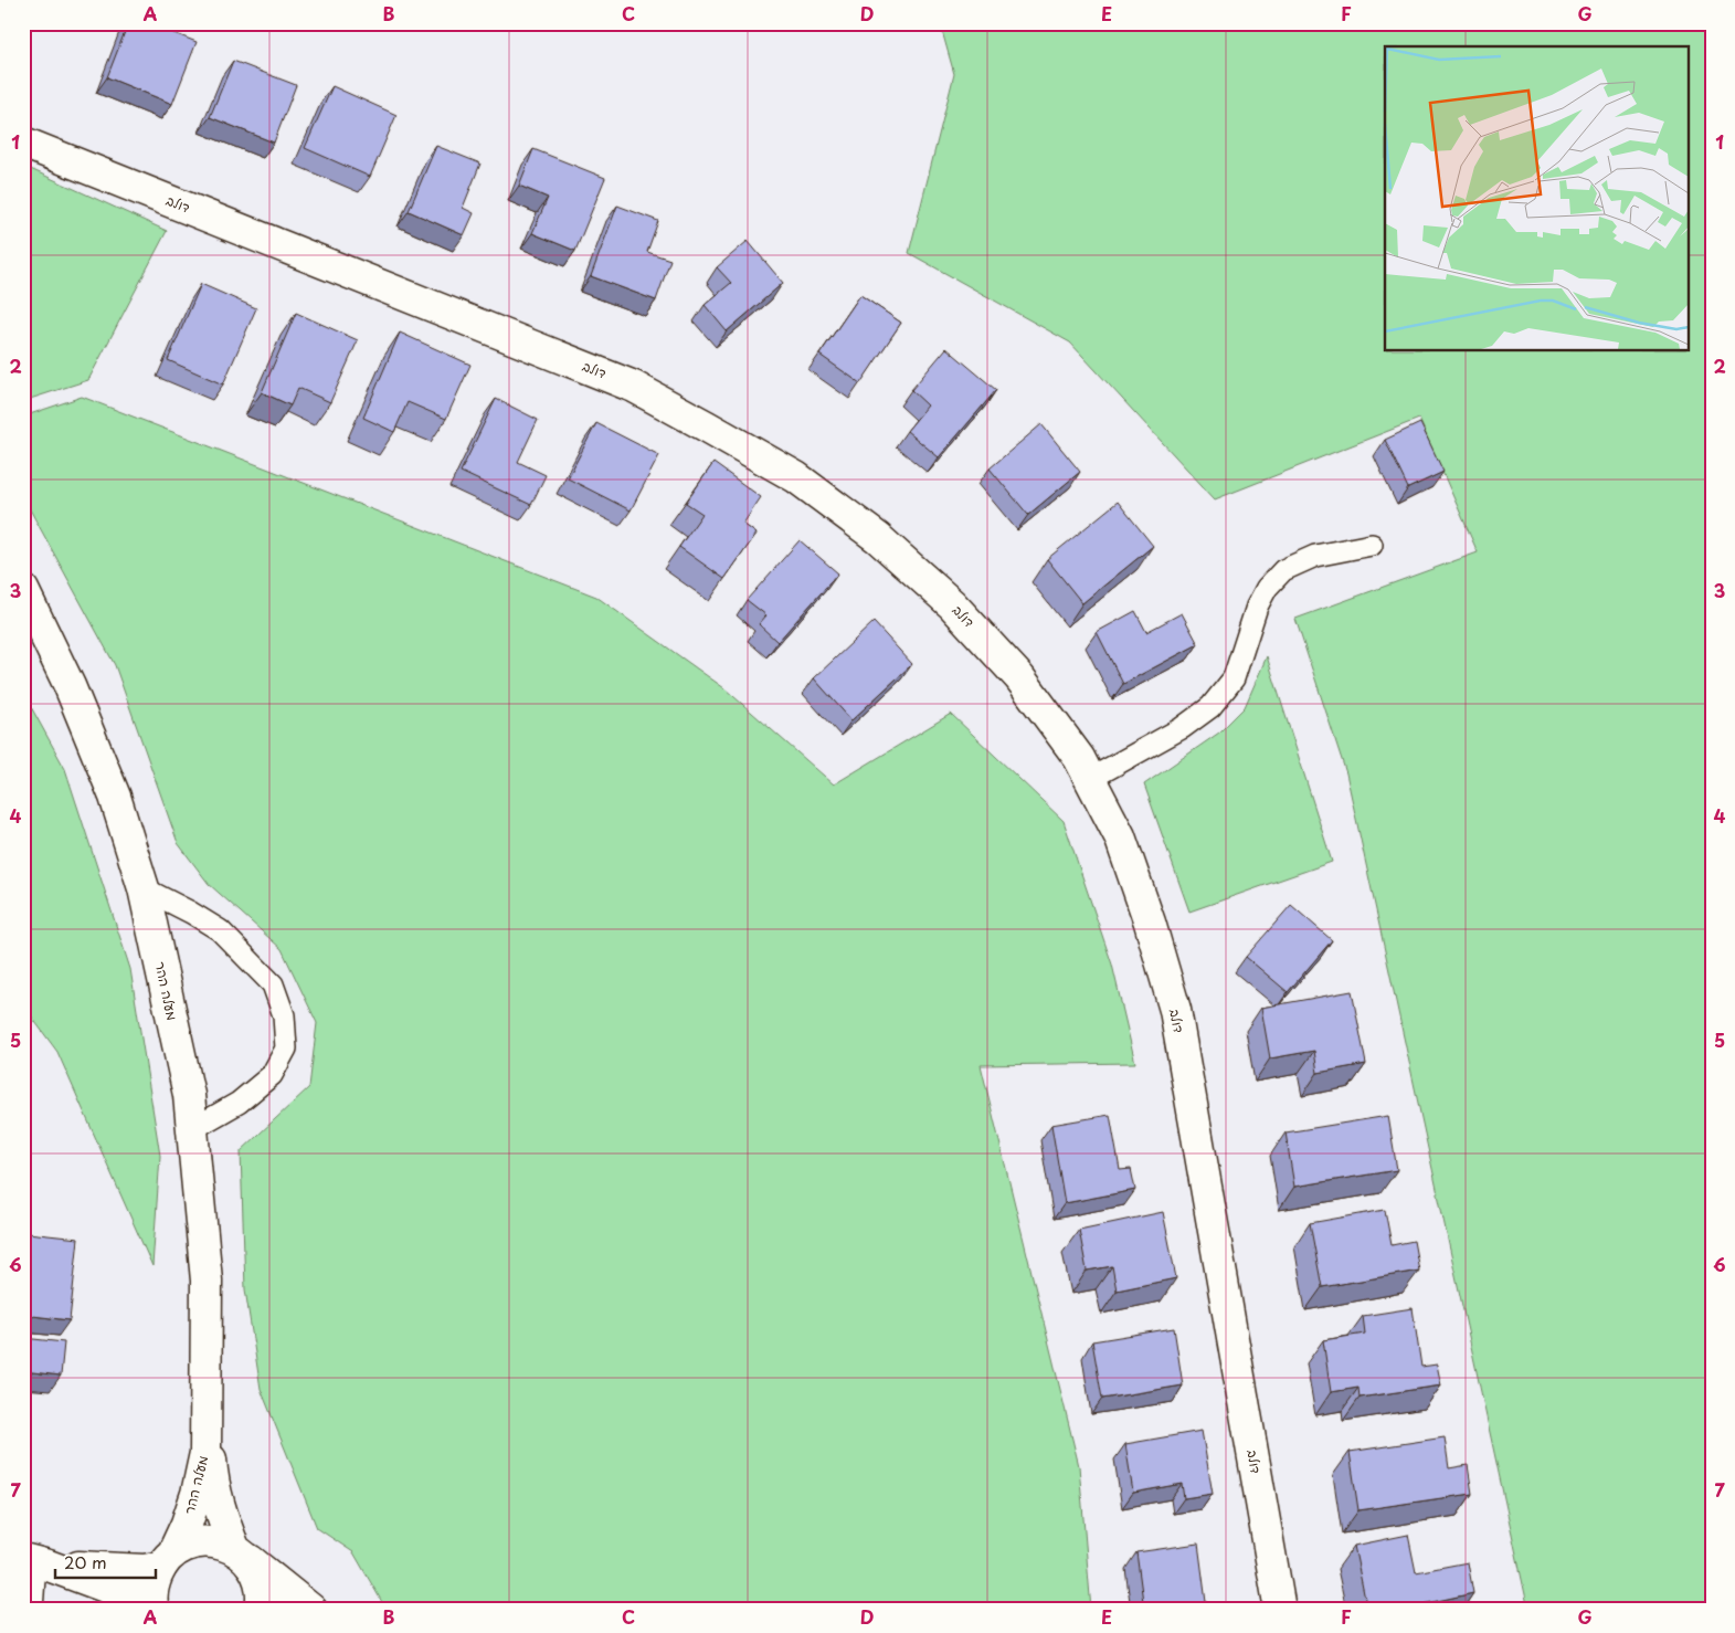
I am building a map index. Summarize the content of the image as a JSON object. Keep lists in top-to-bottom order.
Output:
{
  "streets": {
    "street": ["דולב", "מעלה ההר"]
  },
  "scale_bar": "20 m",
  "grid": {
    "columns": [
      "A",
      "B",
      "C",
      "D",
      "E",
      "F",
      "G"
    ],
    "rows": [
      "1",
      "2",
      "3",
      "4",
      "5",
      "6",
      "7"
    ]
  }
}
